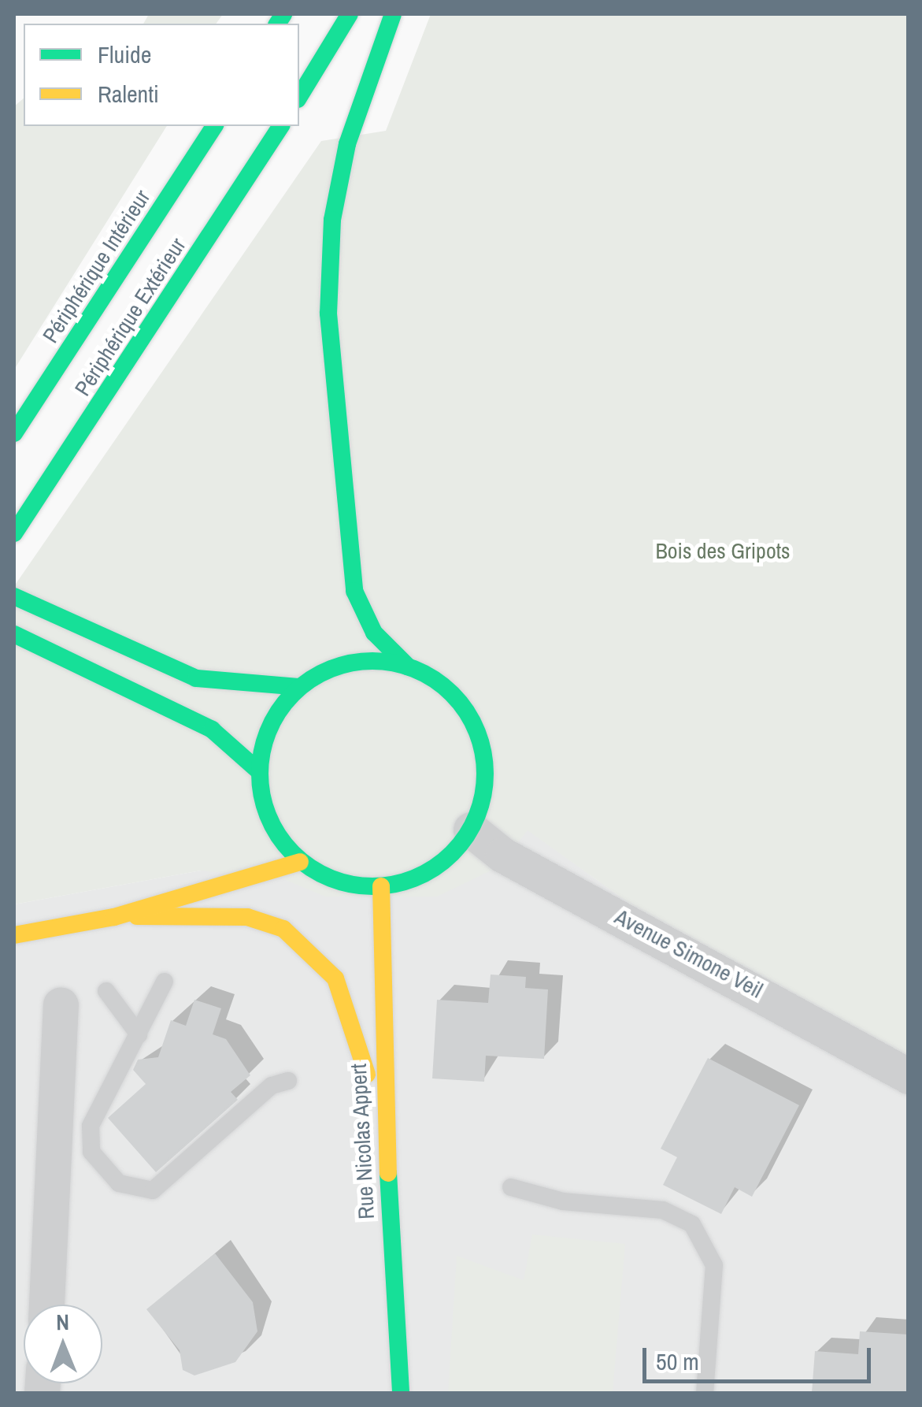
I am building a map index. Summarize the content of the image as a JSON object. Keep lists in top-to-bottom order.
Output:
{
  "streets": {
    "main road": ["Périphérique Intérieur", "Périphérique Extérieur", "Rue Nicolas Appert"],
    "street": ["Avenue Simone Veil"]
  },
  "crossings": [
    ["Avenue Simone Veil", "Rue Nicolas Appert"]
  ],
  "parks": ["Bois des Gripots"],
  "legend": ["Fluide", "Ralenti"],
  "scale_bar": "50 m",
  "north": "top"
}
